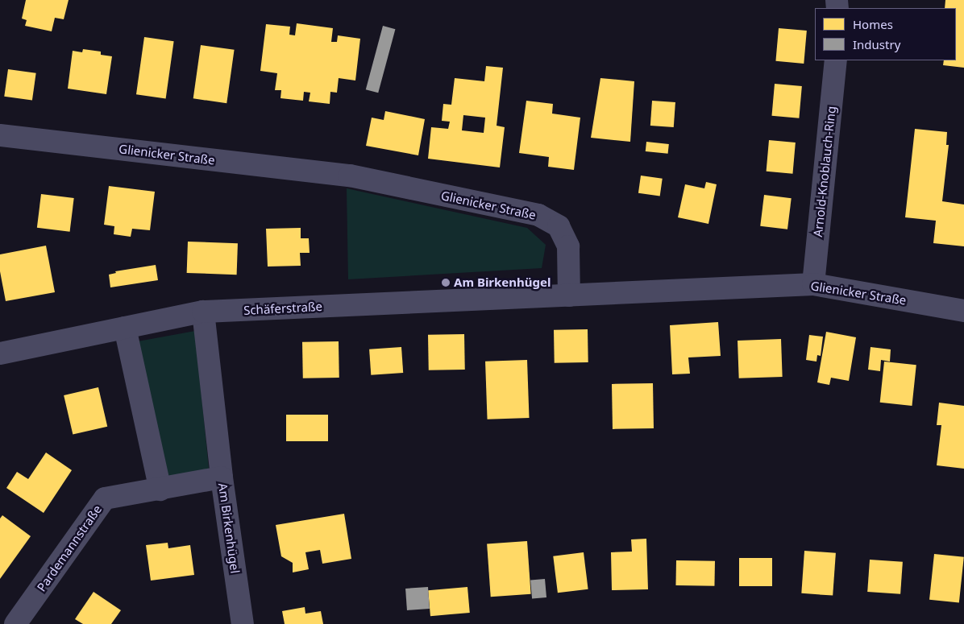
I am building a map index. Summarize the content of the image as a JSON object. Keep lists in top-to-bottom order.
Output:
{
  "streets": {
    "street": [
      "Glienicker Straße",
      "Arnold-Knoblauch-Ring",
      "Schäferstraße",
      "Am Birkenhügel",
      "Pardemannstraße"
    ]
  },
  "crossings": [
    ["Glienicker Straße", "Arnold-Knoblauch-Ring"],
    ["Glienicker Straße", "Schäferstraße"],
    ["Schäferstraße", "Am Birkenhügel"],
    ["Am Birkenhügel", "Pardemannstraße"]
  ],
  "places": ["Am Birkenhügel"],
  "legend": ["Homes", "Industry"]
}
